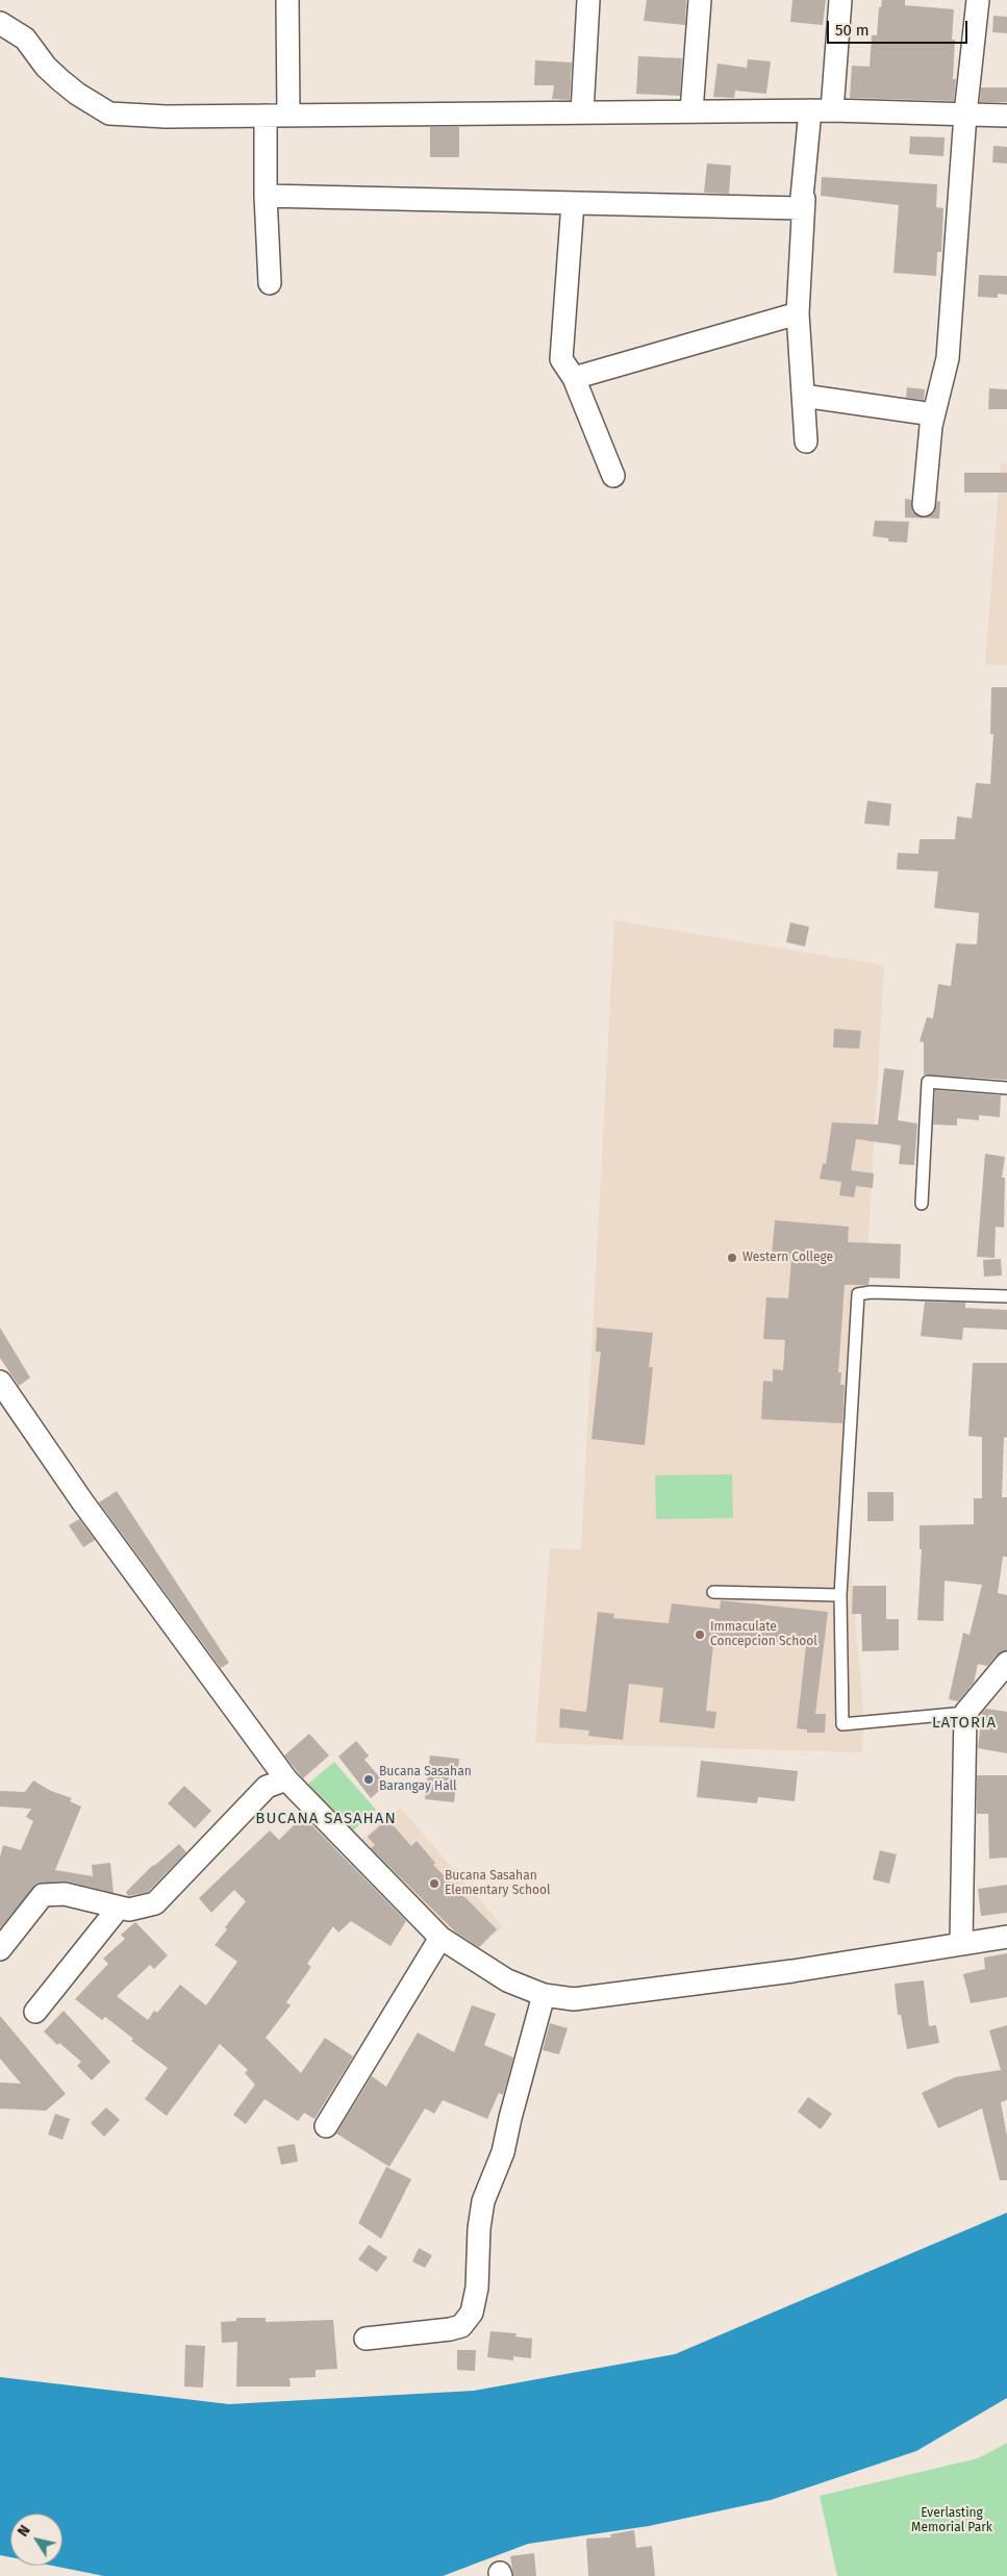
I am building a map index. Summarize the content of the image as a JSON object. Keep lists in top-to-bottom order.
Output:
{
  "districts": ["LATORIA", "BUCANA SASAHAN"],
  "parks": ["Everlasting Memorial Park"],
  "places": [
    "Western College",
    "Immaculate Concepcion School",
    "Bucana Sasahan Barangay Hall",
    "Bucana Sasahan Elementary School"
  ],
  "scale_bar": "50 m",
  "north": "top left"
}
